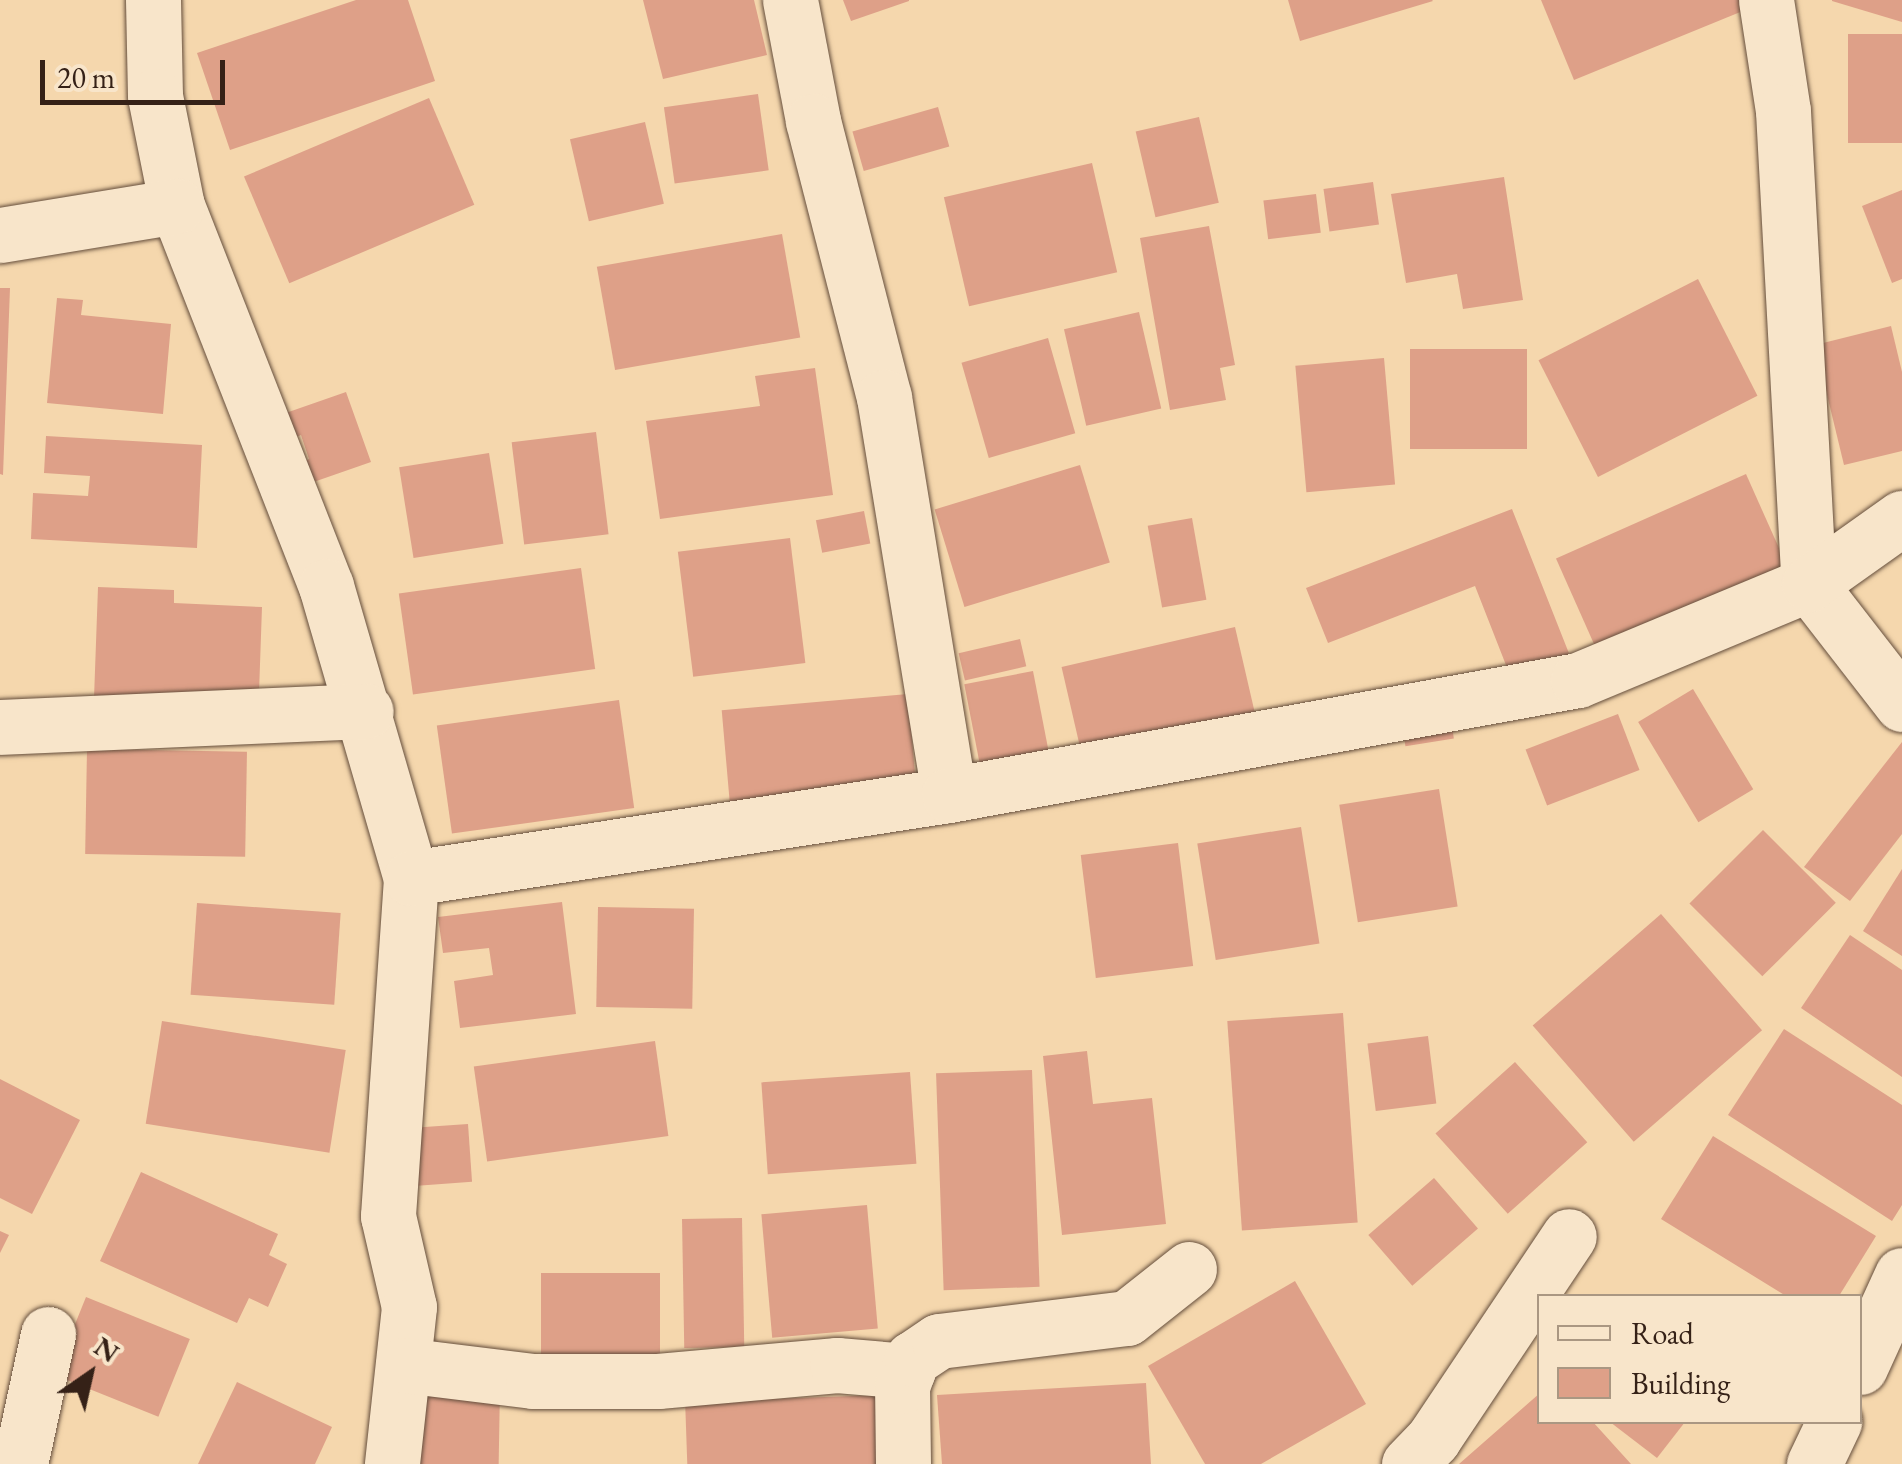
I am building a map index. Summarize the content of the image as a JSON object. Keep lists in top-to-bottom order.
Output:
{
  "legend": ["Road", "Building"],
  "scale_bar": "20 m",
  "north": "top right"
}
